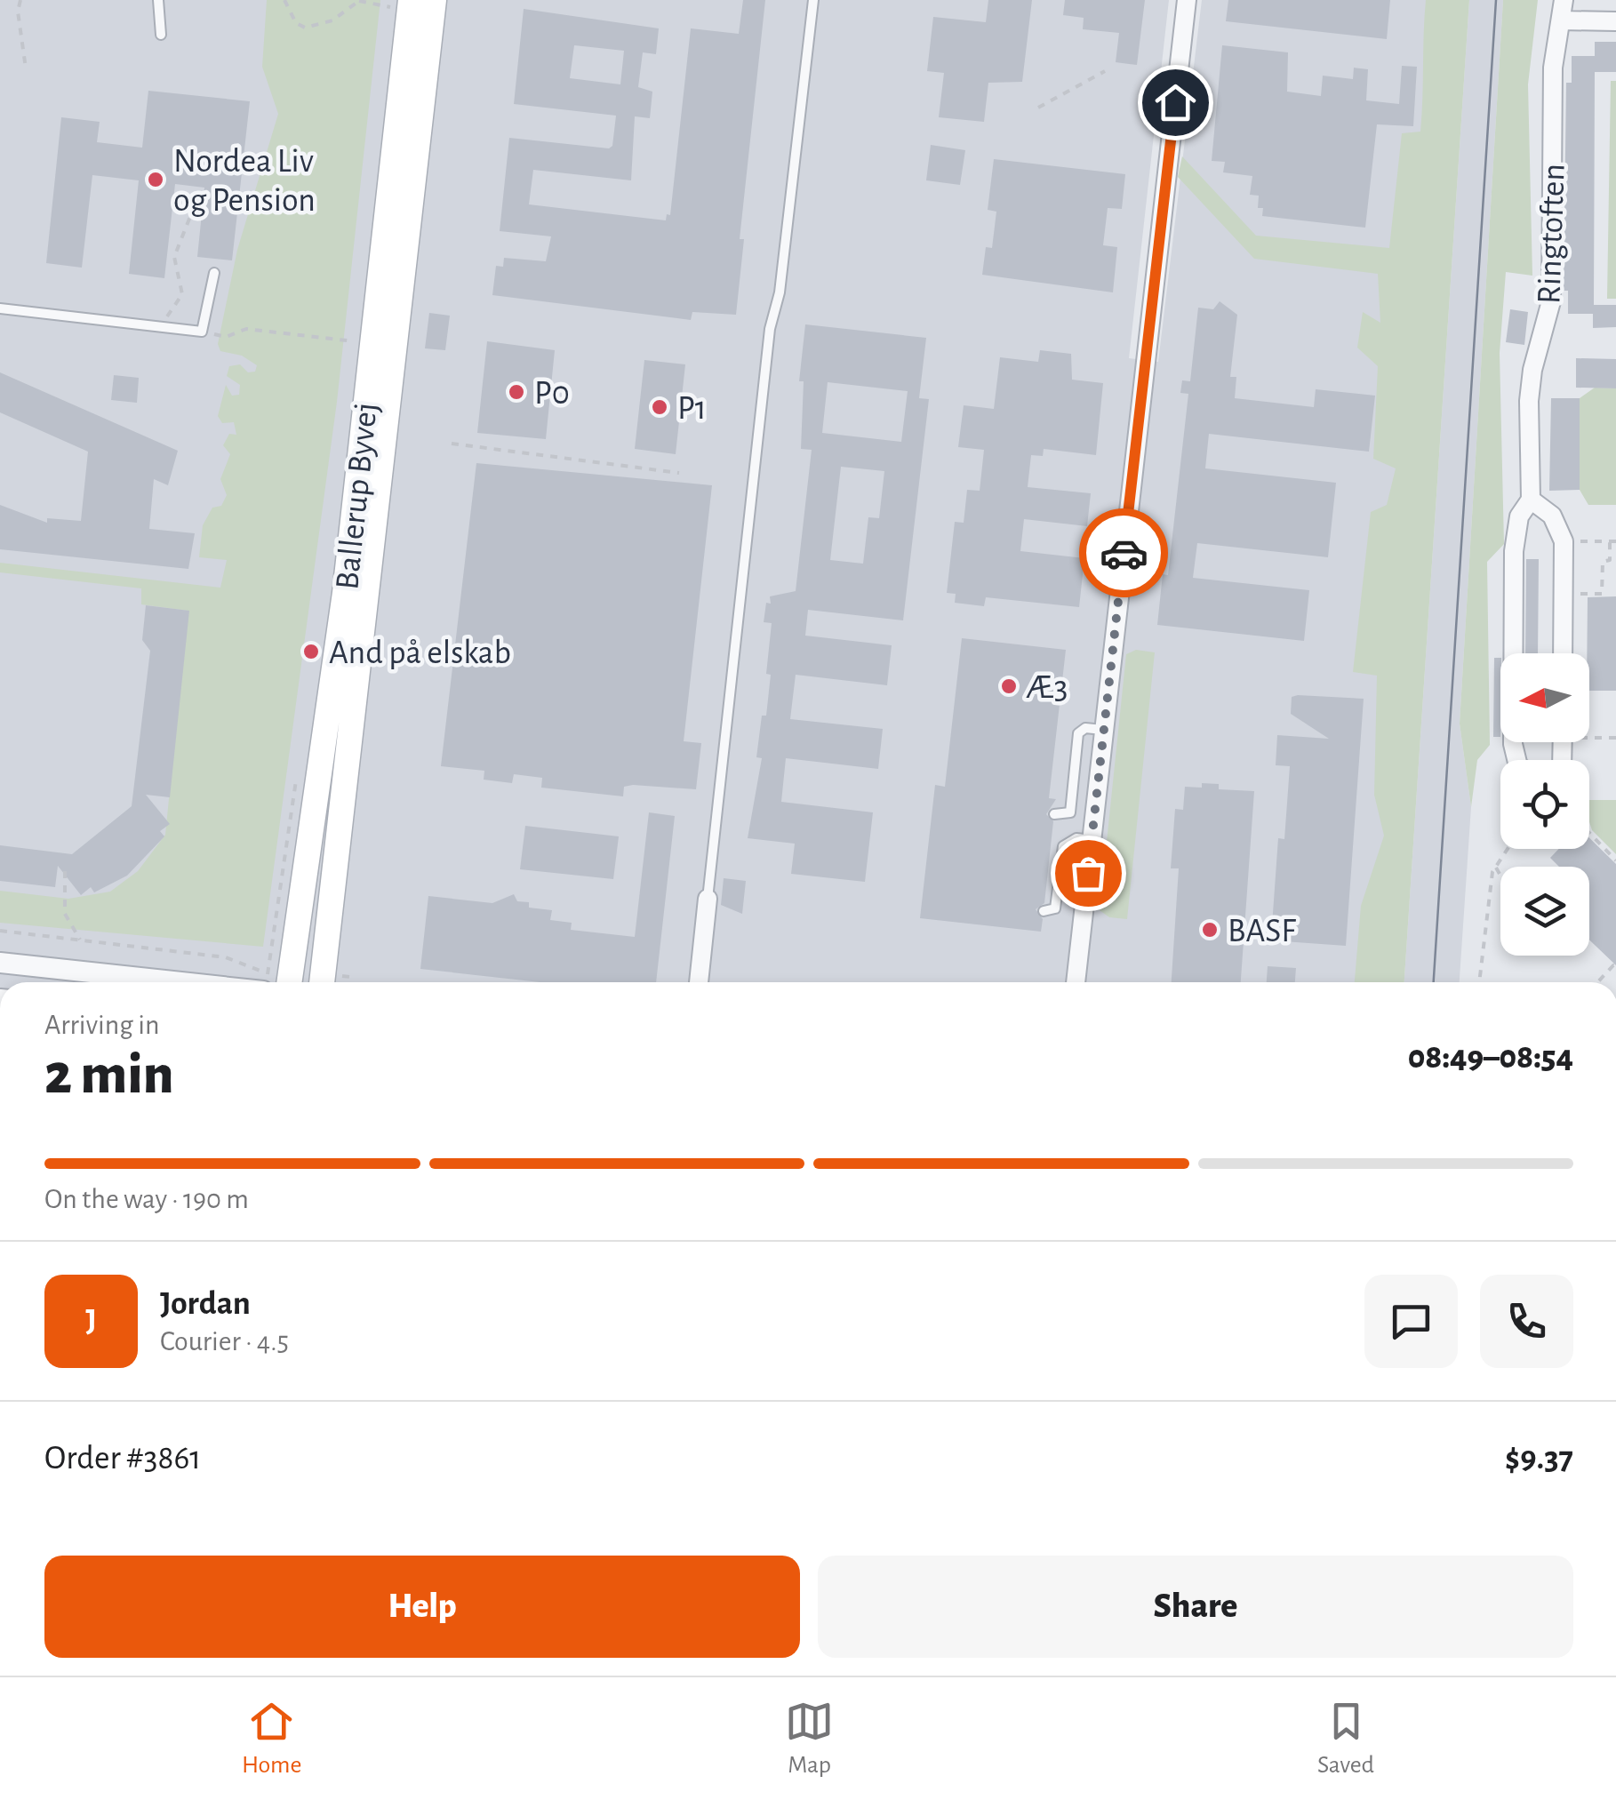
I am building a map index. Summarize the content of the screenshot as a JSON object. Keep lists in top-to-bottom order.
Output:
{
  "streets": {
    "main road": ["Ballerup Byvej"],
    "street": ["Ringtoften"]
  },
  "places": [
    "Nordea Liv og Pension",
    "P0",
    "P1",
    "And på elskab",
    "Æ3",
    "BASF"
  ],
  "north": "left",
  "page": {
    "heading": ["2 min", "Arriving in", "08:49–08:54"],
    "panel": [
      "Jordan",
      "Courier · 4.5",
      "Order #3861",
      "$9.37"
    ],
    "bar": "On the way · 190 m",
    "round": "J",
    "buttons": ["Help", "Share"],
    "tabs": ["Home", "Map", "Saved"]
  }
}
